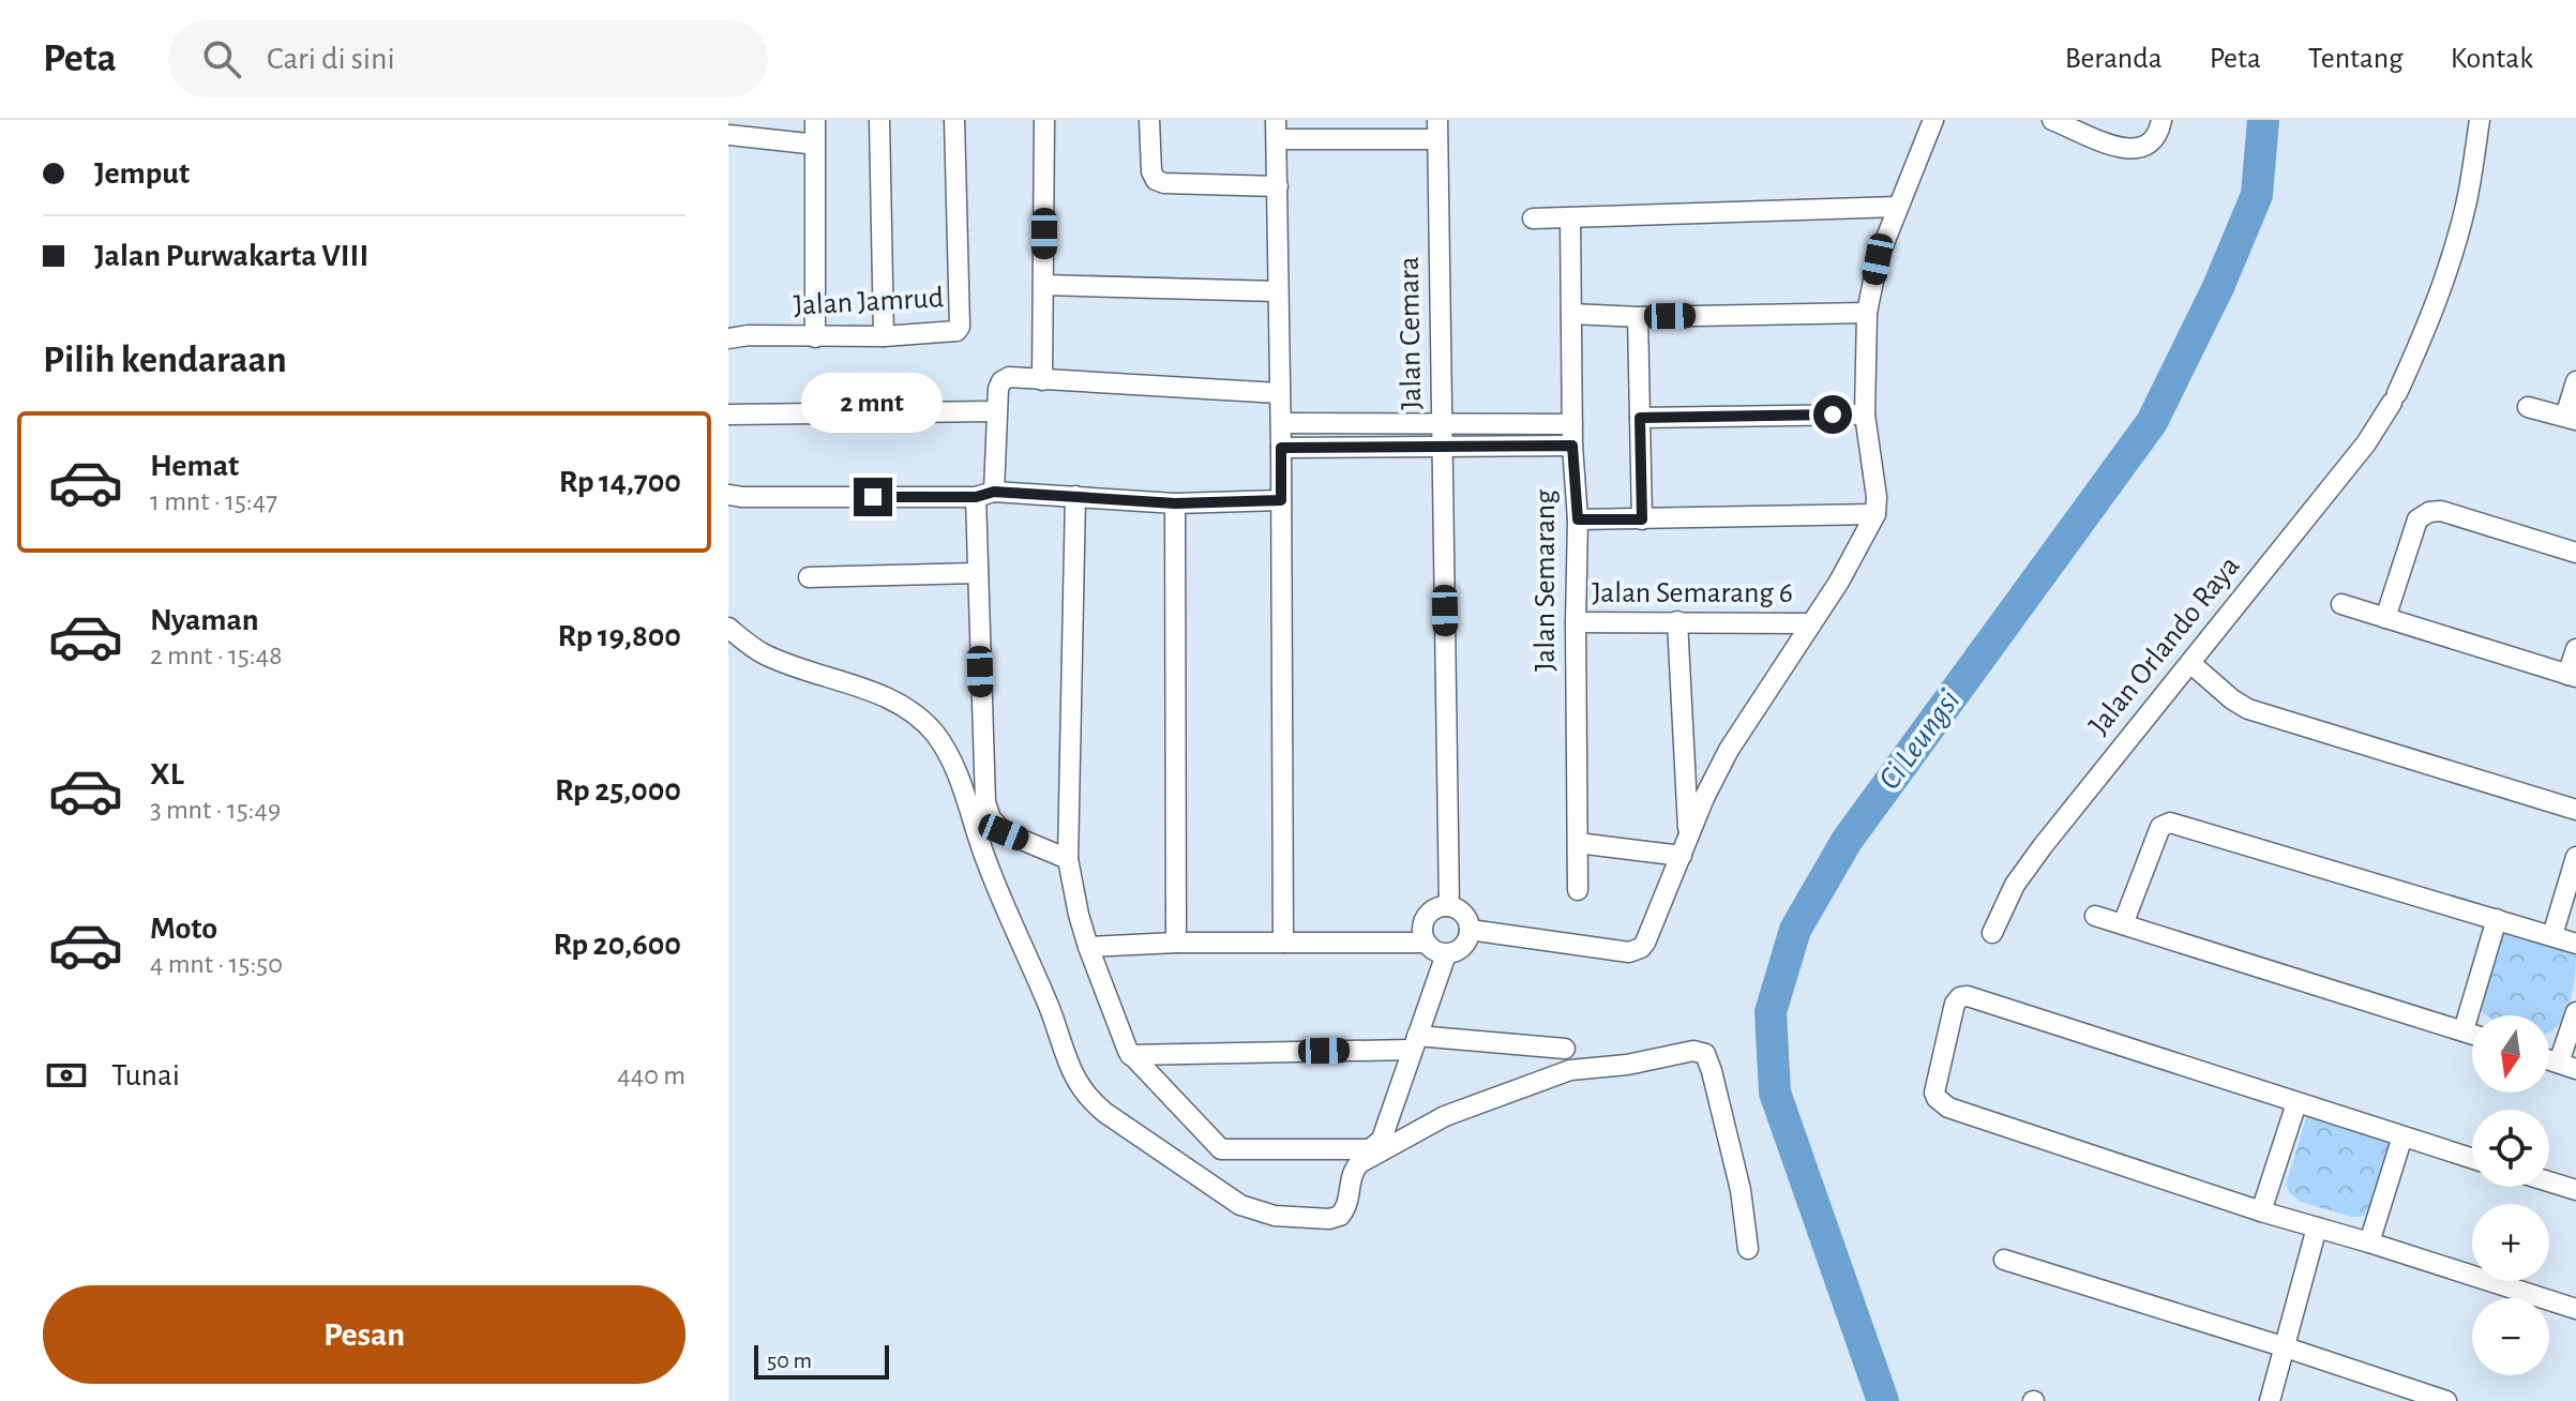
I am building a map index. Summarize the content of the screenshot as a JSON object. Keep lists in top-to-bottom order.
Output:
{
  "streets": {
    "street": [
      "Jalan Jamrud",
      "Jalan Cemara",
      "Jalan Semarang",
      "Jalan Semarang 6",
      "Jalan Orlando Raya"
    ]
  },
  "crossings": [
    ["Jalan Semarang", "Jalan Semarang 6"]
  ],
  "water": ["Ci Leungsi"],
  "scale_bar": "50 m",
  "north": "bottom",
  "page": {
    "header": "Peta",
    "search": "Cari di sini",
    "nav": [
      "Beranda",
      "Peta",
      "Tentang",
      "Kontak"
    ],
    "banner": ["Jemput", "Jalan Purwakarta VIII"],
    "heading": "Pilih kendaraan",
    "bubble": "2 mnt",
    "list": [
      {
        "name": "Hemat",
        "note": "1 mnt · 15:47",
        "value": "Rp 14,700"
      },
      {
        "name": "Nyaman",
        "note": "2 mnt · 15:48",
        "value": "Rp 19,800"
      },
      {
        "name": "XL",
        "note": "3 mnt · 15:49",
        "value": "Rp 25,000"
      },
      {
        "name": "Moto",
        "note": "4 mnt · 15:50",
        "value": "Rp 20,600"
      }
    ],
    "map_buttons": ["+", "−"],
    "pay": ["Tunai", "440 m"],
    "buttons": "Pesan",
    "scale": "50 m"
  }
}
